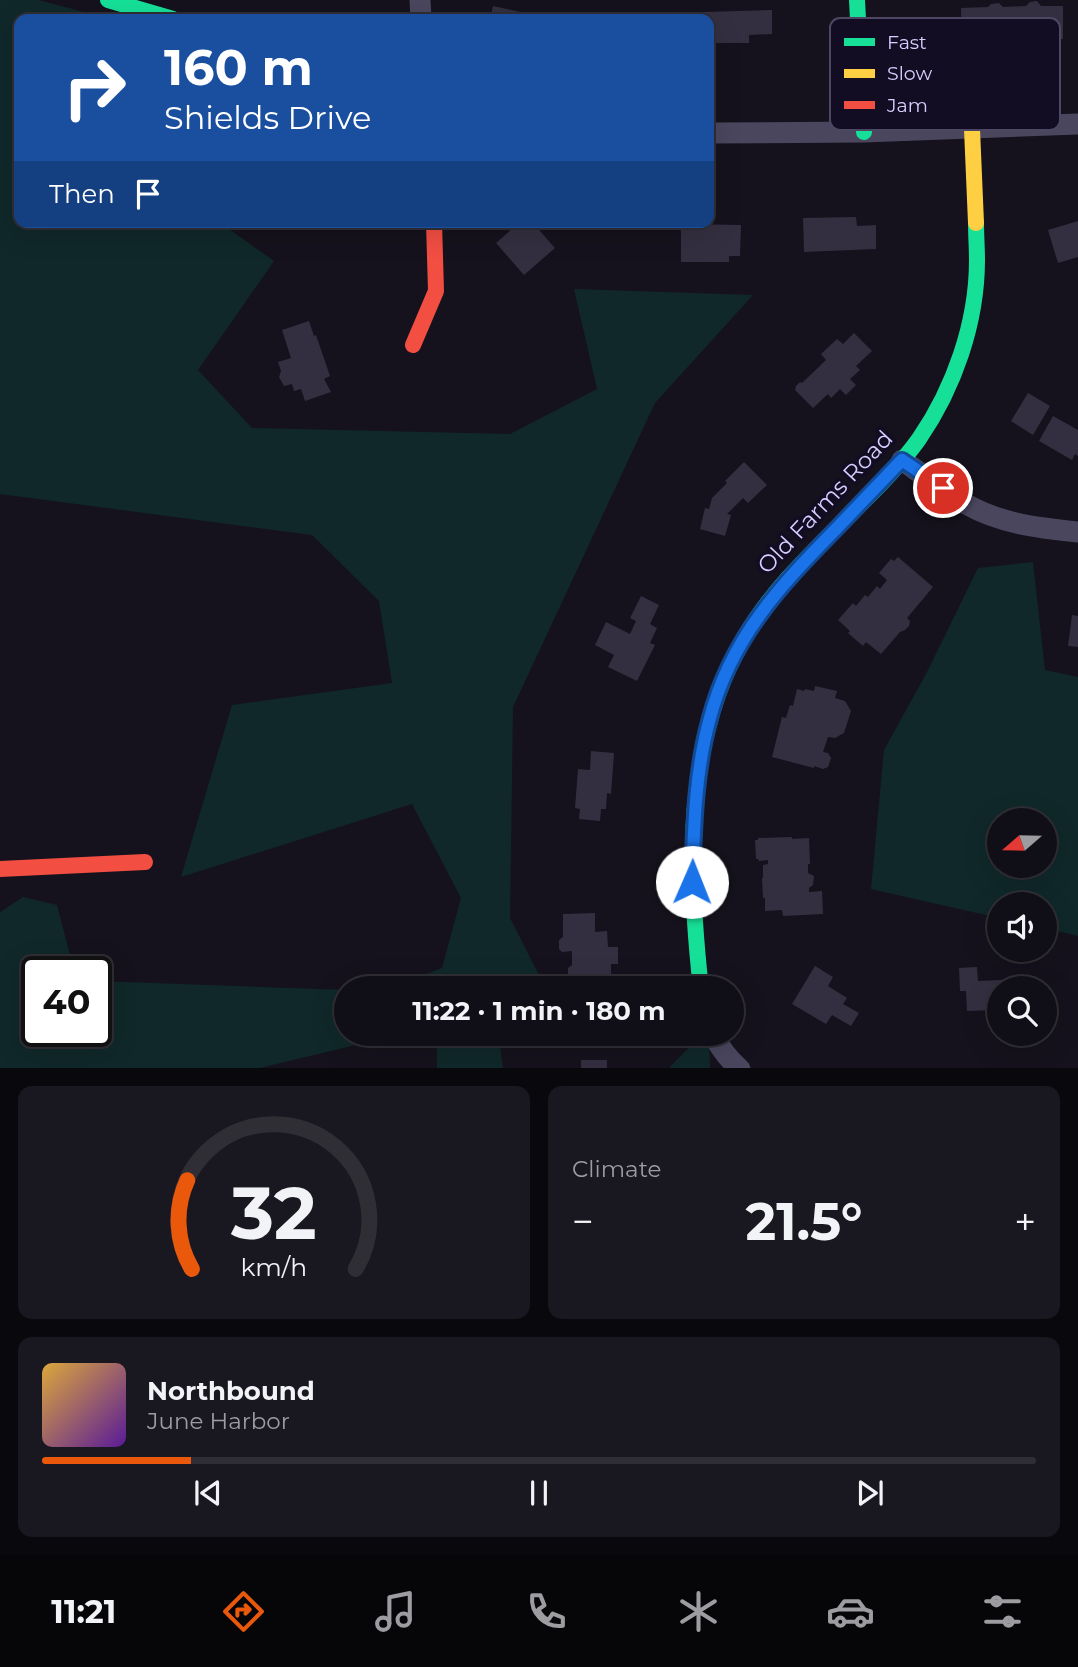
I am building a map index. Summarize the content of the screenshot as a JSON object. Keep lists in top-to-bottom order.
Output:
{
  "streets": {
    "street": ["Old Farms Road"]
  },
  "legend": ["Fast", "Slow", "Jam"],
  "north": "left",
  "page": {
    "turn": ["160 m", "Shields Drive"],
    "then": "Then",
    "limit": "40",
    "trip": "11:22 · 1 min · 180 m",
    "tile": "Climate",
    "heat": ["−", "21.5°", "+"],
    "song": ["Northbound", "June Harbor"],
    "tabs": "11:21",
    "gauge": ["32", "km/h"]
  }
}
